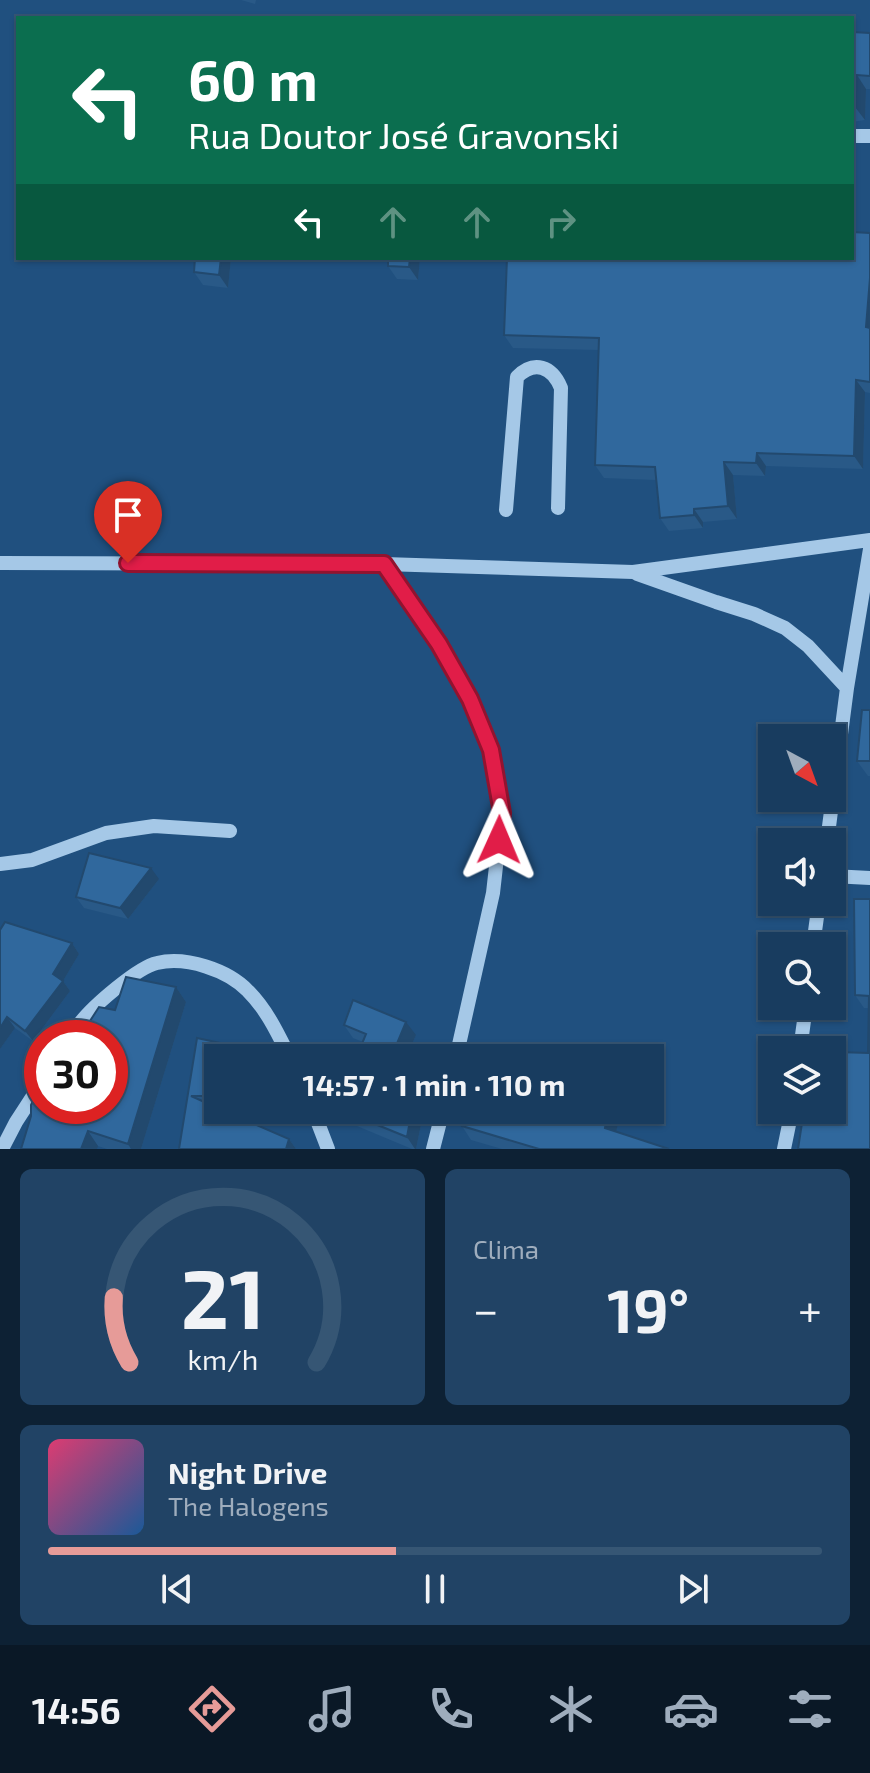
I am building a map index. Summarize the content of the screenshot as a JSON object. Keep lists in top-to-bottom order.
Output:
{
  "north": "bottom right",
  "page": {
    "turn": ["60 m", "Rua Doutor José Gravonski"],
    "limit": "30",
    "trip": "14:57 · 1 min · 110 m",
    "tile": "Clima",
    "heat": ["−", "19°", "+"],
    "song": ["Night Drive", "The Halogens"],
    "tabs": "14:56",
    "gauge": ["21", "km/h"]
  }
}
